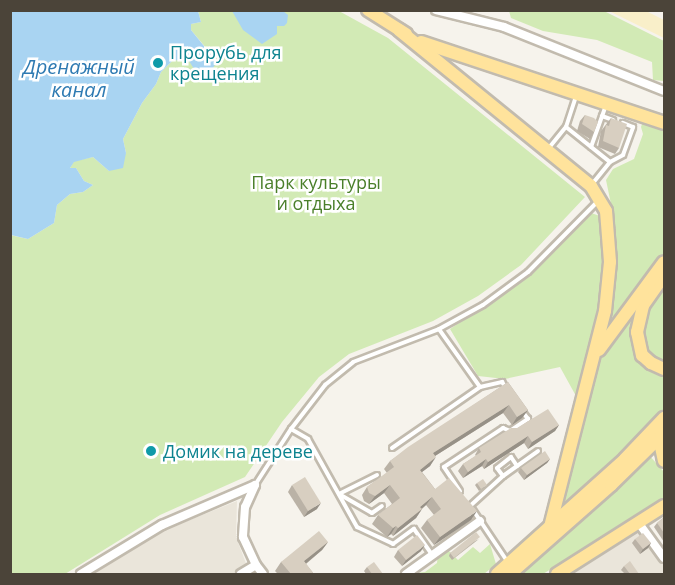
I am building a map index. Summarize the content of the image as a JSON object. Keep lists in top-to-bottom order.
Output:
{
  "water": ["Дренажный канал"],
  "parks": ["Парк культуры и отдыха"],
  "places": ["Прорубь для крещения", "Домик на дереве"]
}
